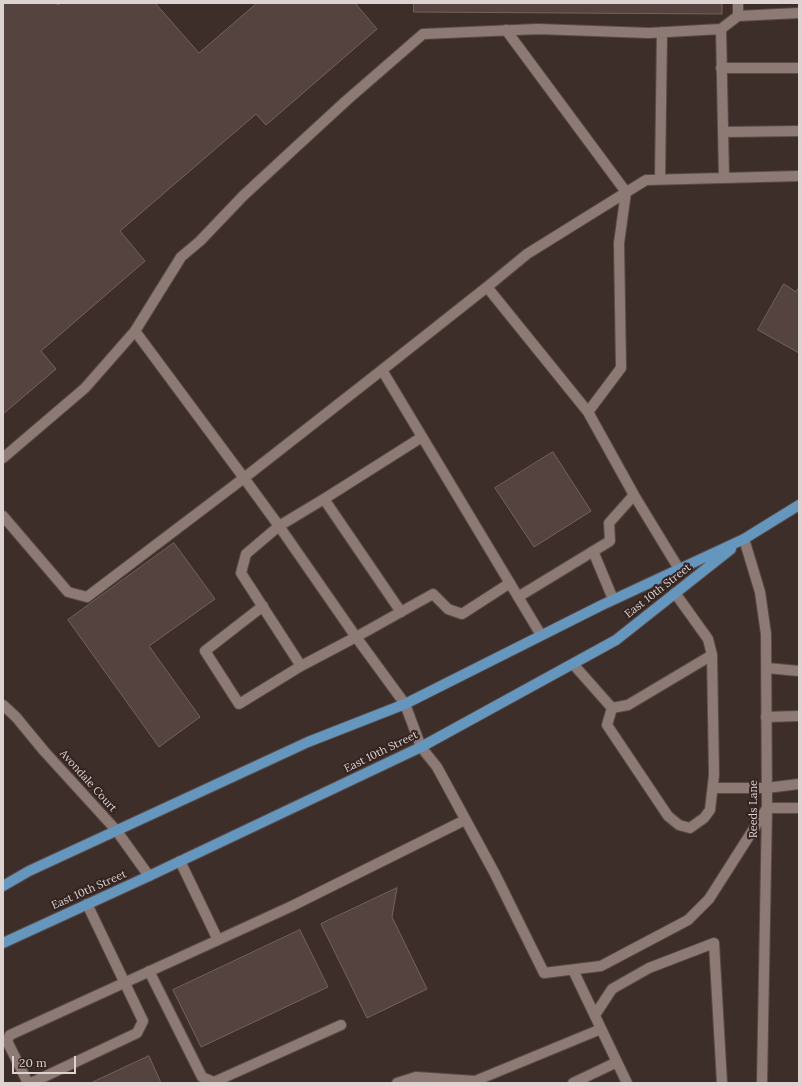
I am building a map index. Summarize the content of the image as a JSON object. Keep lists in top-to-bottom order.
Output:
{
  "streets": {
    "main road": ["East 10th Street"],
    "street": ["Avondale Court", "Reeds Lane"]
  },
  "crossings": [
    ["East 10th Street", "Avondale Court"],
    ["East 10th Street", "Reeds Lane"]
  ],
  "scale_bar": "20 m"
}
